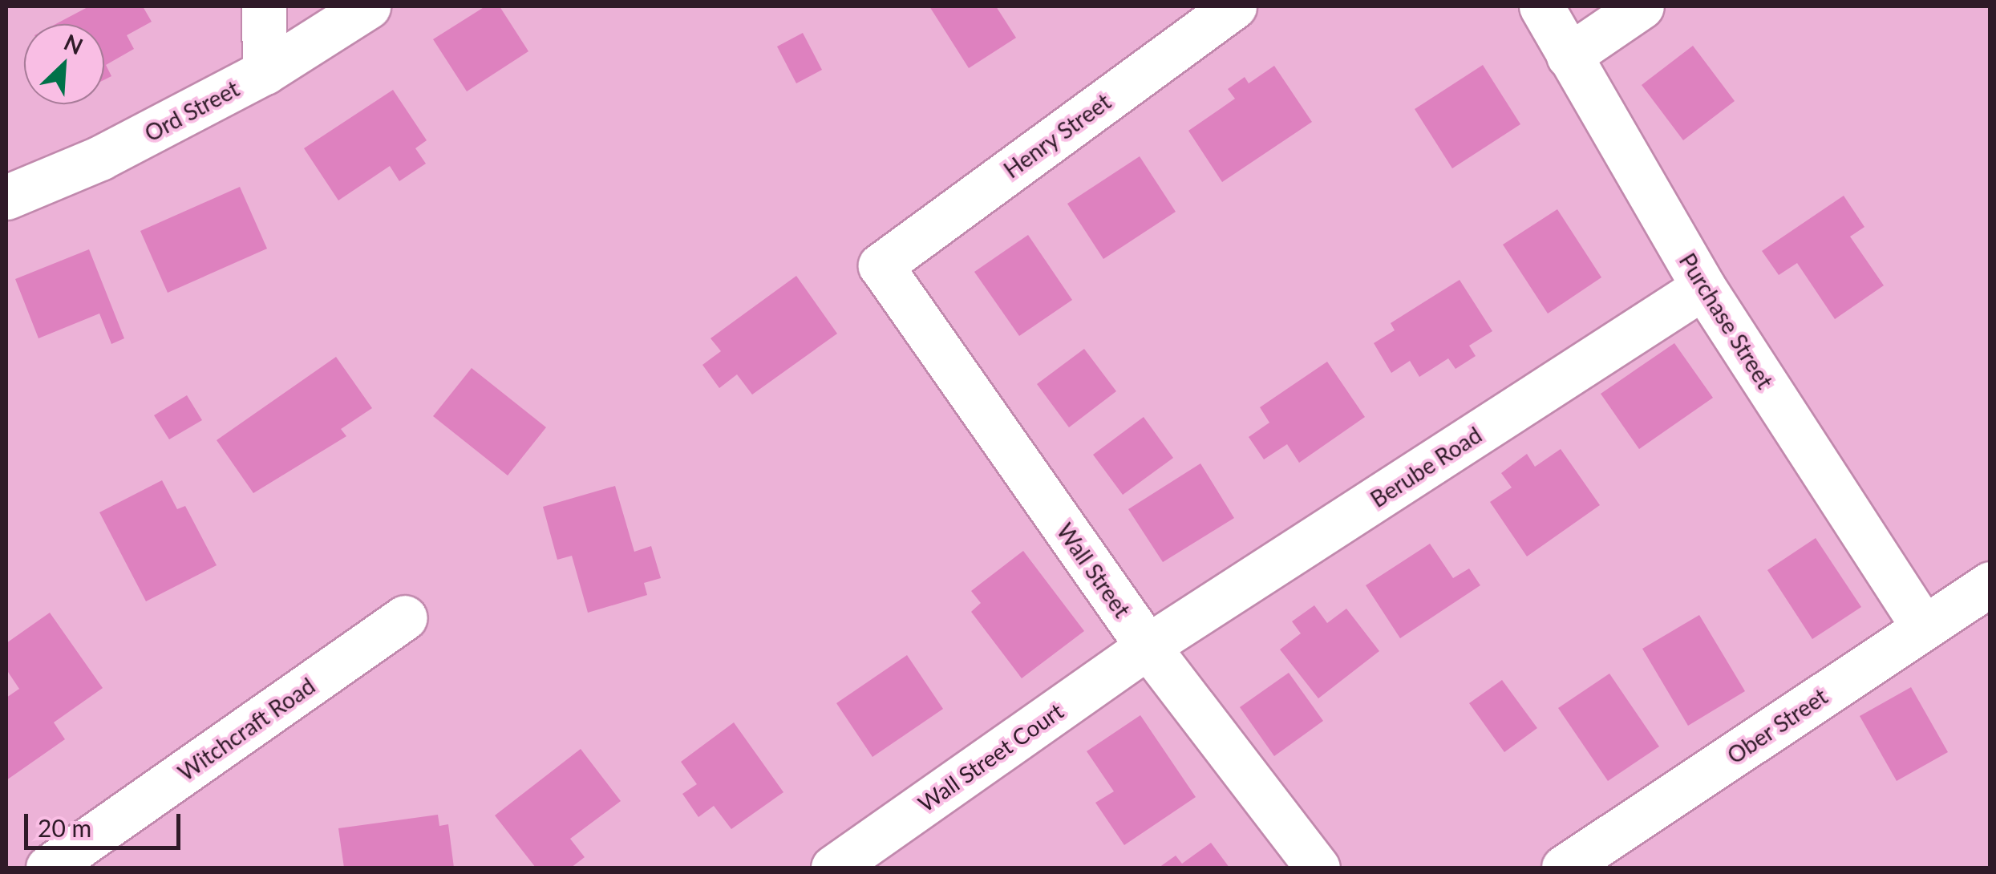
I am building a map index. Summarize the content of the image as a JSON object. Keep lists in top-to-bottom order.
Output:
{
  "streets": {
    "street": [
      "Ord Street",
      "Henry Street",
      "Purchase Street",
      "Berube Road",
      "Wall Street",
      "Ober Street",
      "Witchcraft Road",
      "Wall Street Court"
    ]
  },
  "crossings": [
    ["Henry Street", "Wall Street"],
    ["Purchase Street", "Berube Road"],
    ["Purchase Street", "Ober Street"],
    ["Berube Road", "Wall Street"],
    ["Berube Road", "Wall Street Court"],
    ["Wall Street", "Wall Street Court"]
  ],
  "scale_bar": "20 m",
  "north": "top right"
}
